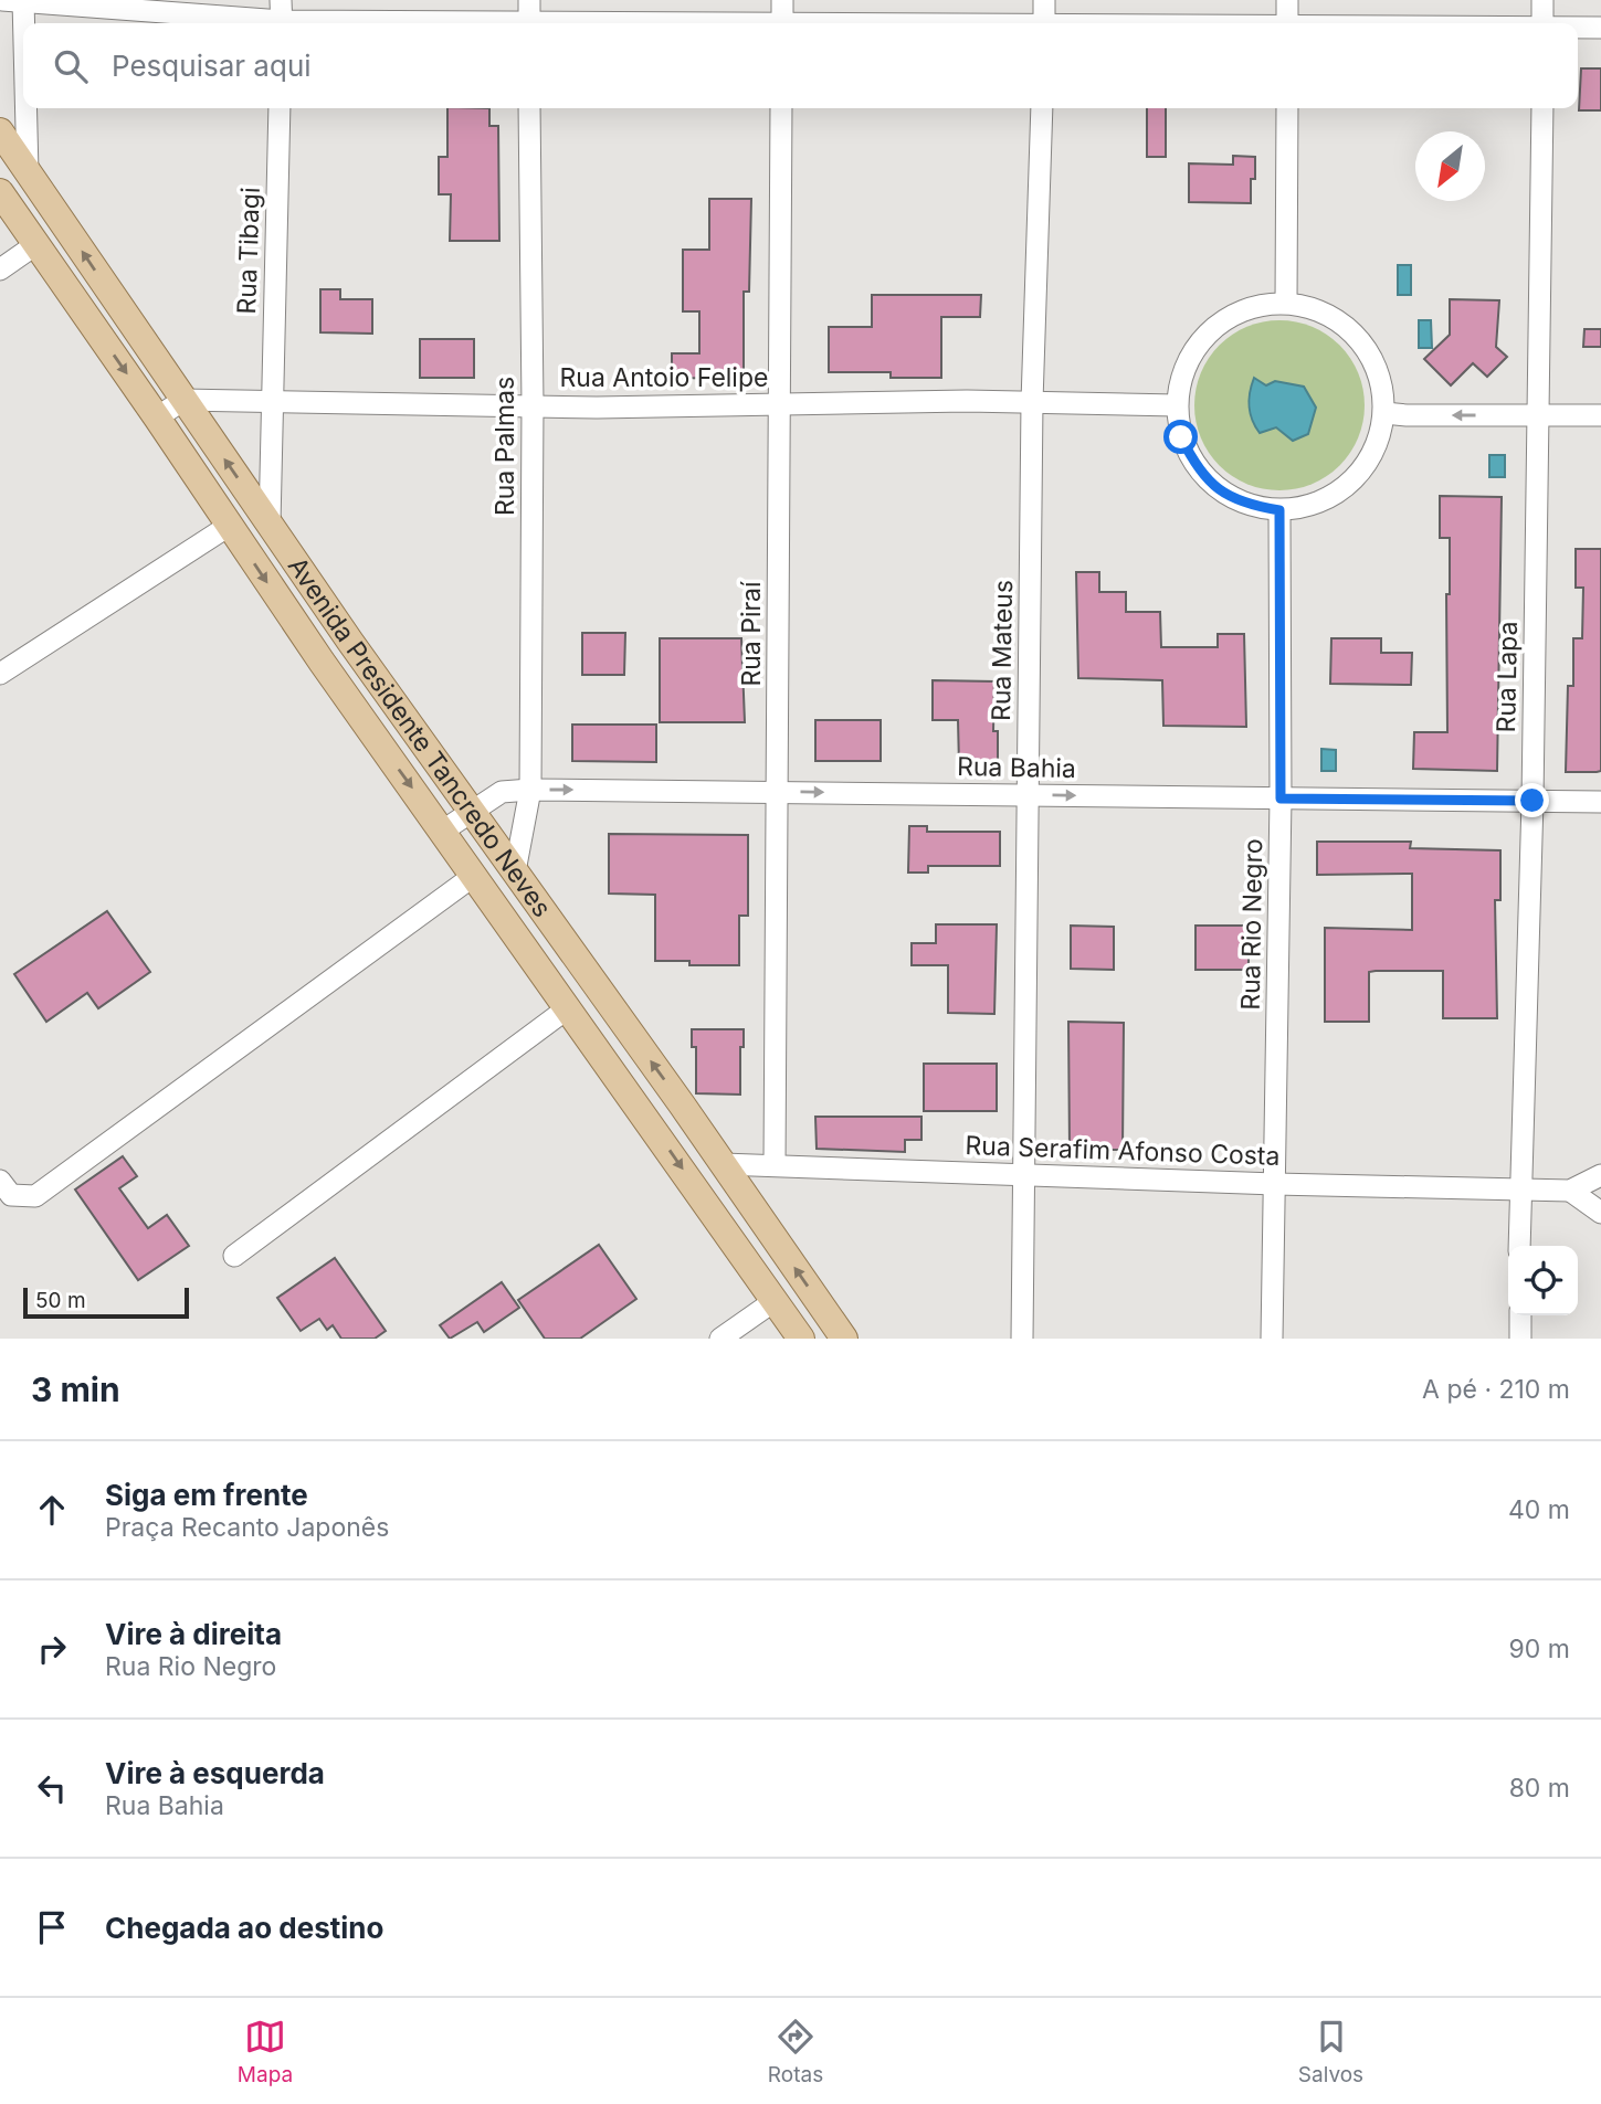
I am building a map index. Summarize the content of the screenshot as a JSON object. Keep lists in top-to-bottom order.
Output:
{
  "streets": {
    "main road": ["Avenida Presidente Tancredo Neves"],
    "street": [
      "Rua Tibagi",
      "Rua Antoio Felipe",
      "Rua Palmas",
      "Rua Piraí",
      "Rua Mateus",
      "Rua Lapa",
      "Rua Bahia",
      "Rua Rio Negro",
      "Rua Serafim Afonso Costa"
    ]
  },
  "crossings": [
    ["Rua Tibagi", "Rua Antoio Felipe"],
    ["Rua Tibagi", "Avenida Presidente Tancredo Neves"],
    ["Rua Antoio Felipe", "Rua Palmas"],
    ["Rua Antoio Felipe", "Rua Piraí"],
    ["Rua Antoio Felipe", "Rua Mateus"],
    ["Rua Antoio Felipe", "Avenida Presidente Tancredo Neves"],
    ["Rua Antoio Felipe", "Rua Rio Negro"],
    ["Rua Palmas", "Avenida Presidente Tancredo Neves"],
    ["Rua Palmas", "Rua Bahia"],
    ["Rua Piraí", "Rua Bahia"],
    ["Rua Piraí", "Rua Serafim Afonso Costa"],
    ["Rua Mateus", "Rua Bahia"],
    ["Rua Mateus", "Rua Serafim Afonso Costa"],
    ["Rua Lapa", "Rua Bahia"],
    ["Rua Lapa", "Rua Serafim Afonso Costa"],
    ["Avenida Presidente Tancredo Neves", "Rua Bahia"],
    ["Avenida Presidente Tancredo Neves", "Rua Serafim Afonso Costa"],
    ["Rua Bahia", "Rua Rio Negro"],
    ["Rua Rio Negro", "Rua Serafim Afonso Costa"]
  ],
  "one_way": ["Rua Bahia"],
  "scale_bar": "50 m",
  "north": "bottom left",
  "page": {
    "search": "Pesquisar aqui",
    "scale": "50 m",
    "heading": ["3 min", "A pé · 210 m"],
    "list": [
      ["Siga em frente", "Praça Recanto Japonês", "40 m"],
      ["Vire à direita", "Rua Rio Negro", "90 m"],
      ["Vire à esquerda", "Rua Bahia", "80 m"],
      "Chegada ao destino"
    ],
    "nav": ["Mapa", "Rotas", "Salvos"]
  }
}
